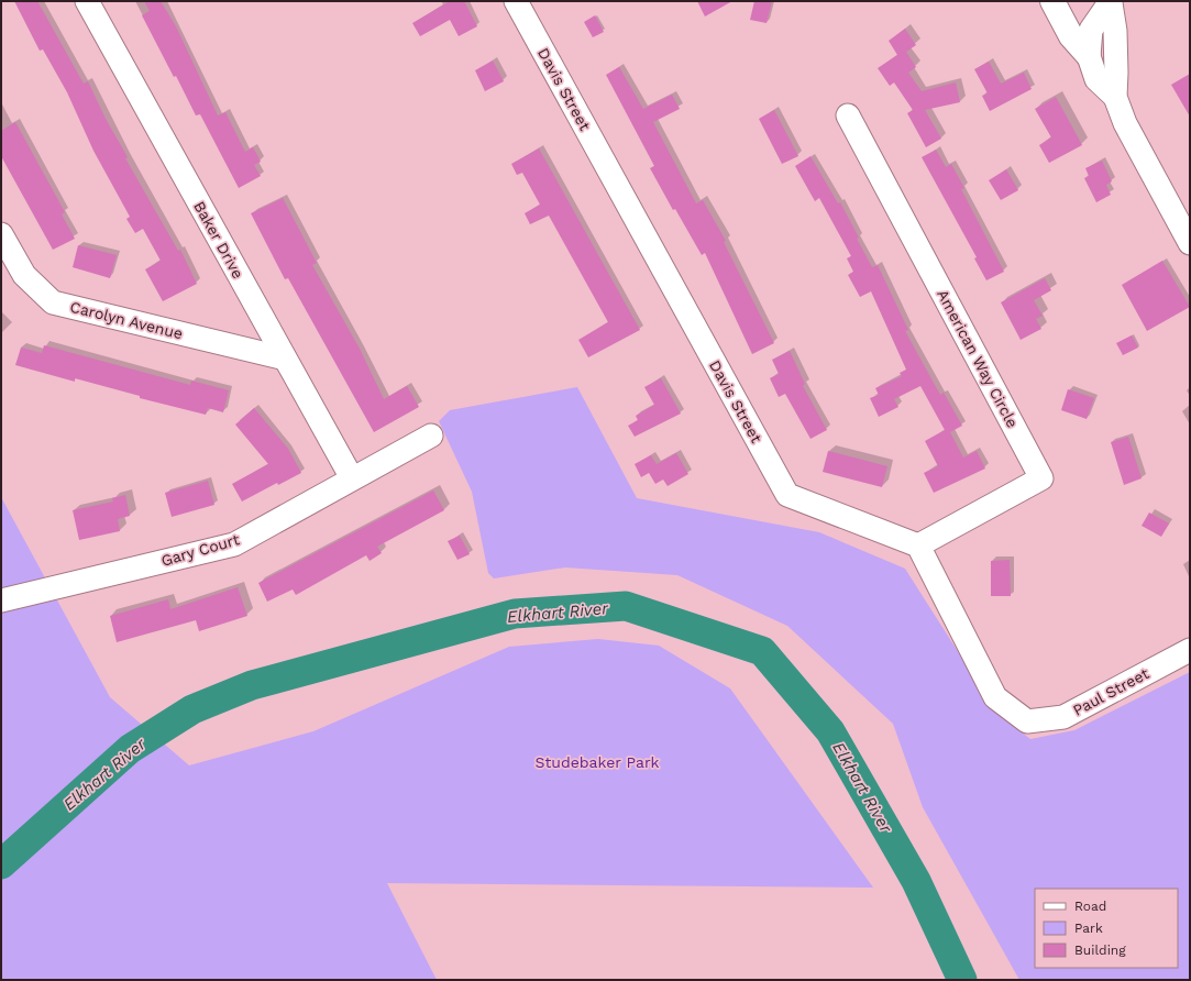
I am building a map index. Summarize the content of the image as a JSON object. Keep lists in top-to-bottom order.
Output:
{
  "streets": {
    "street": [
      "Davis Street",
      "Baker Drive",
      "Carolyn Avenue",
      "American Way Circle",
      "Gary Court",
      "Paul Street"
    ]
  },
  "crossings": [
    ["Davis Street", "American Way Circle"],
    ["Davis Street", "Paul Street"],
    ["Baker Drive", "Carolyn Avenue"],
    ["Baker Drive", "Gary Court"],
    ["American Way Circle", "Paul Street"]
  ],
  "water": ["Elkhart River"],
  "parks": ["Studebaker Park"],
  "legend": ["Road", "Park", "Building"]
}
